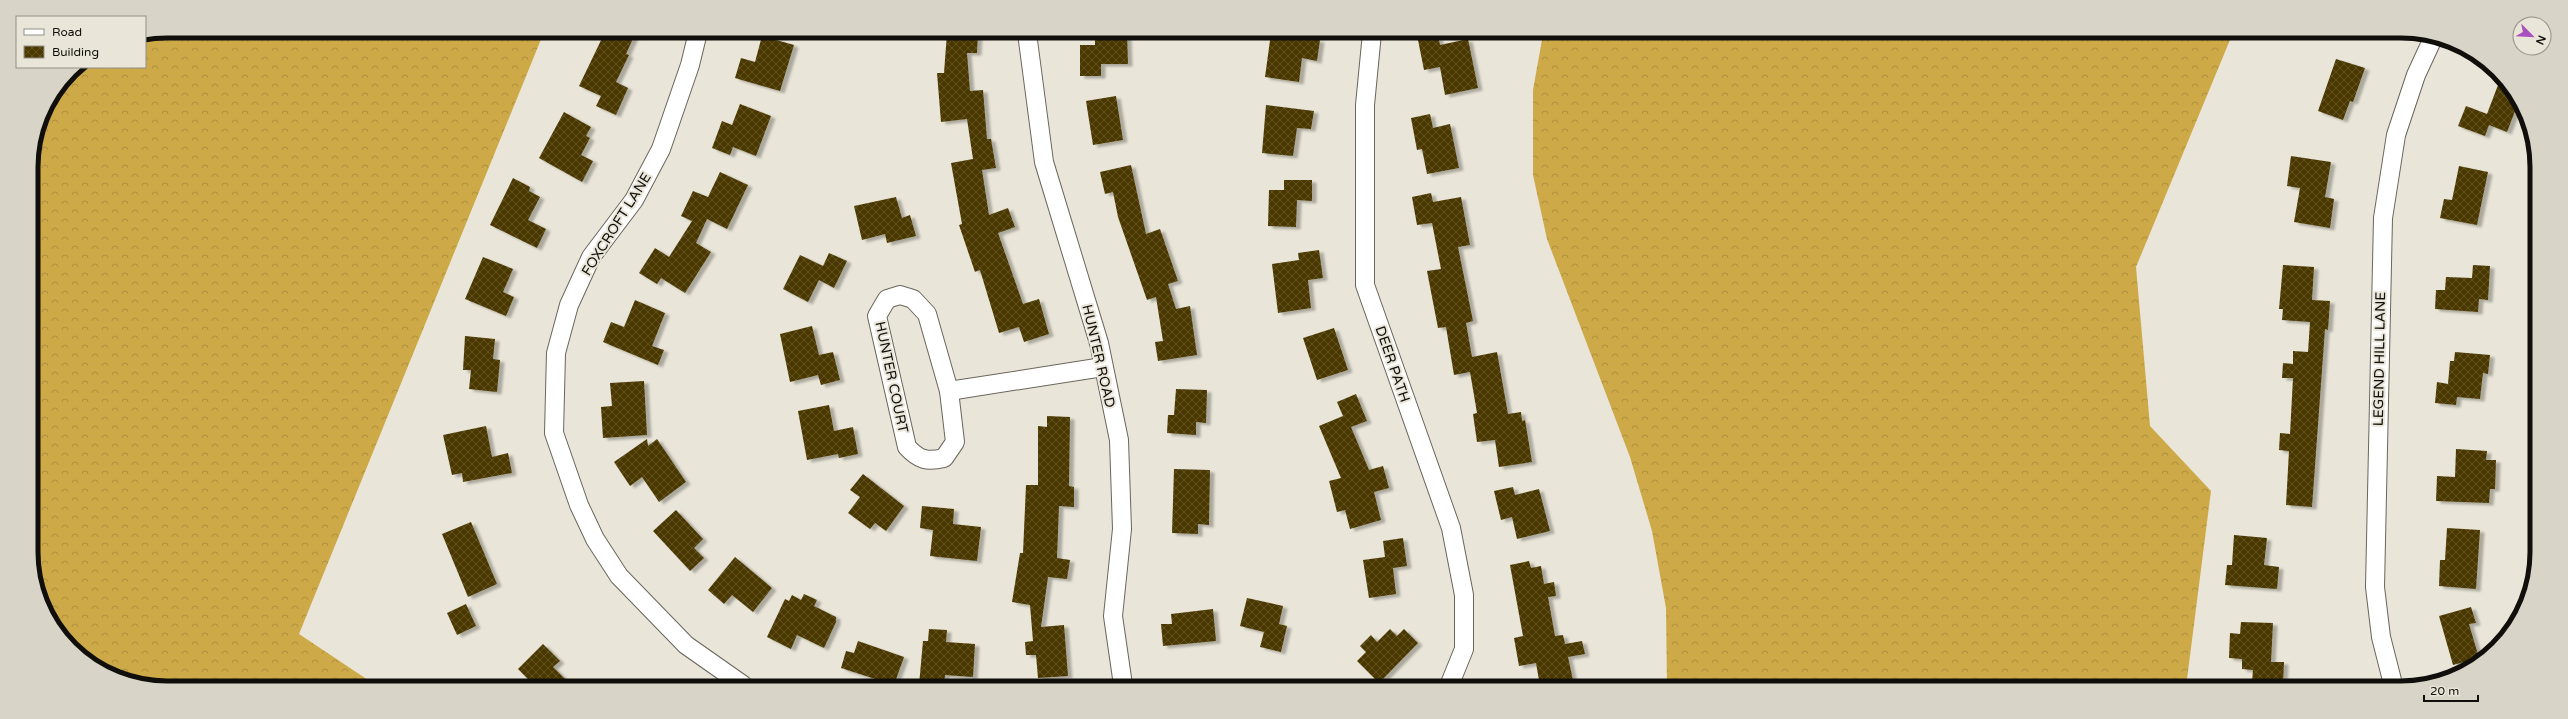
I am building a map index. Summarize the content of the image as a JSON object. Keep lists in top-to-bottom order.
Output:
{
  "streets": {
    "street": [
      "FOXCROFT LANE",
      "HUNTER ROAD",
      "LEGEND HILL LANE",
      "DEER PATH",
      "HUNTER COURT"
    ]
  },
  "legend": ["Road", "Building"],
  "scale_bar": "20 m",
  "north": "bottom right"
}
